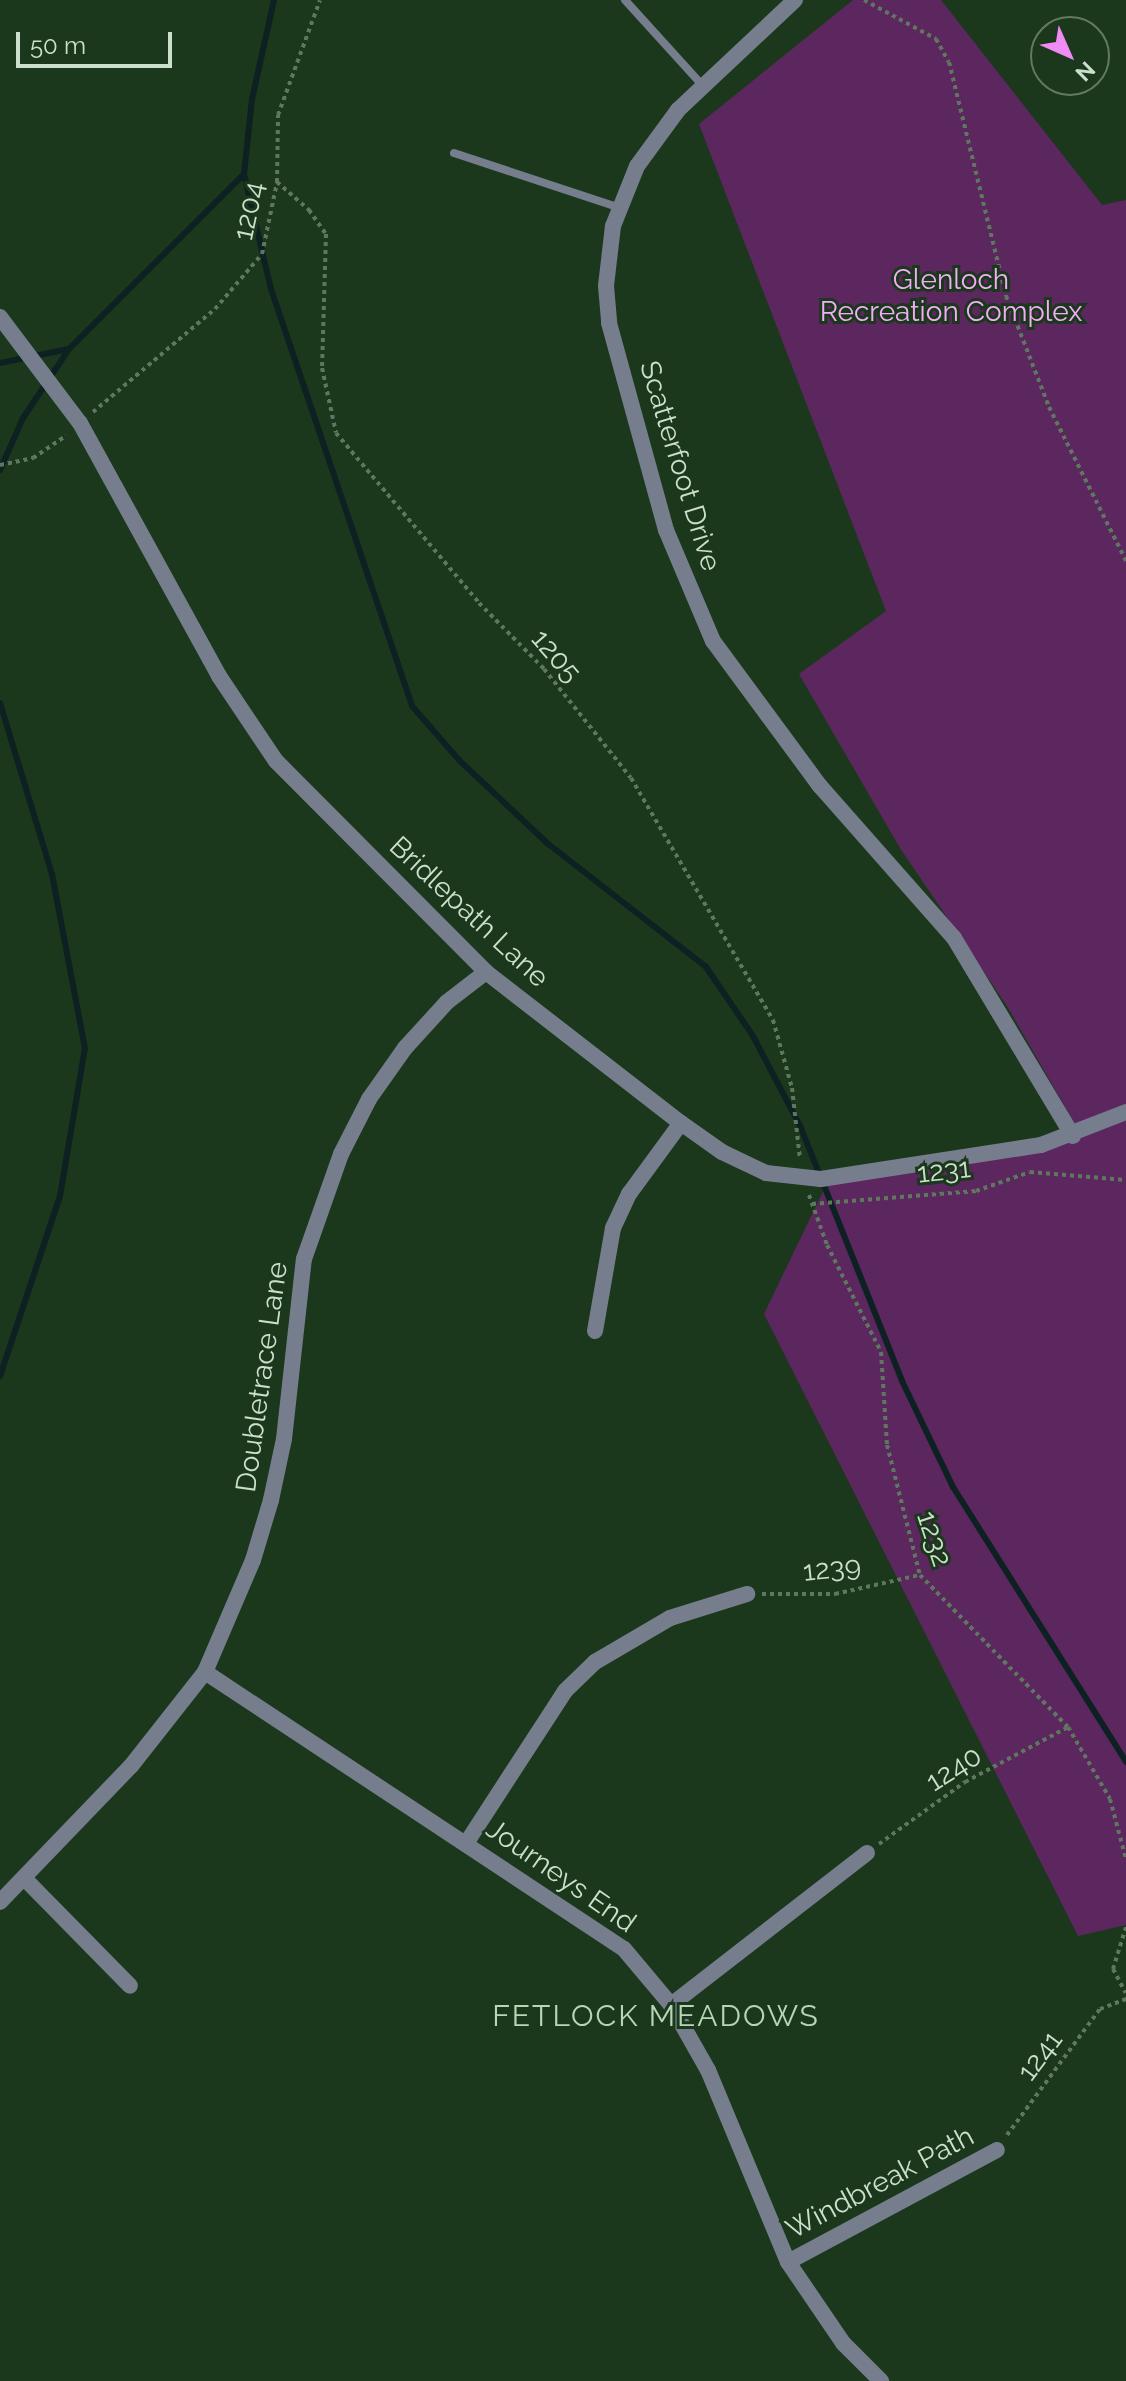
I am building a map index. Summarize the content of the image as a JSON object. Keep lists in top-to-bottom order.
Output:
{
  "streets": {
    "street": [
      "Scatterfoot Drive",
      "Bridlepath Lane",
      "Doubletrace Lane",
      "Journeys End",
      "Windbreak Path"
    ],
    "path": [
      "1204",
      "1205",
      "1231",
      "1232",
      "1239",
      "1240",
      "1241"
    ]
  },
  "crossings": [
    ["1204", "1205"],
    ["Scatterfoot Drive", "Bridlepath Lane"],
    ["1205", "Bridlepath Lane"],
    ["1205", "1232"],
    ["Bridlepath Lane", "Doubletrace Lane"],
    ["Bridlepath Lane", "1232"],
    ["1231", "1232"],
    ["Doubletrace Lane", "Journeys End"],
    ["1232", "1239"],
    ["1232", "1240"],
    ["Journeys End", "Windbreak Path"],
    ["1241", "Windbreak Path"]
  ],
  "districts": ["FETLOCK MEADOWS"],
  "parks": ["Glenloch Recreation Complex"],
  "scale_bar": "50 m",
  "north": "bottom right"
}
